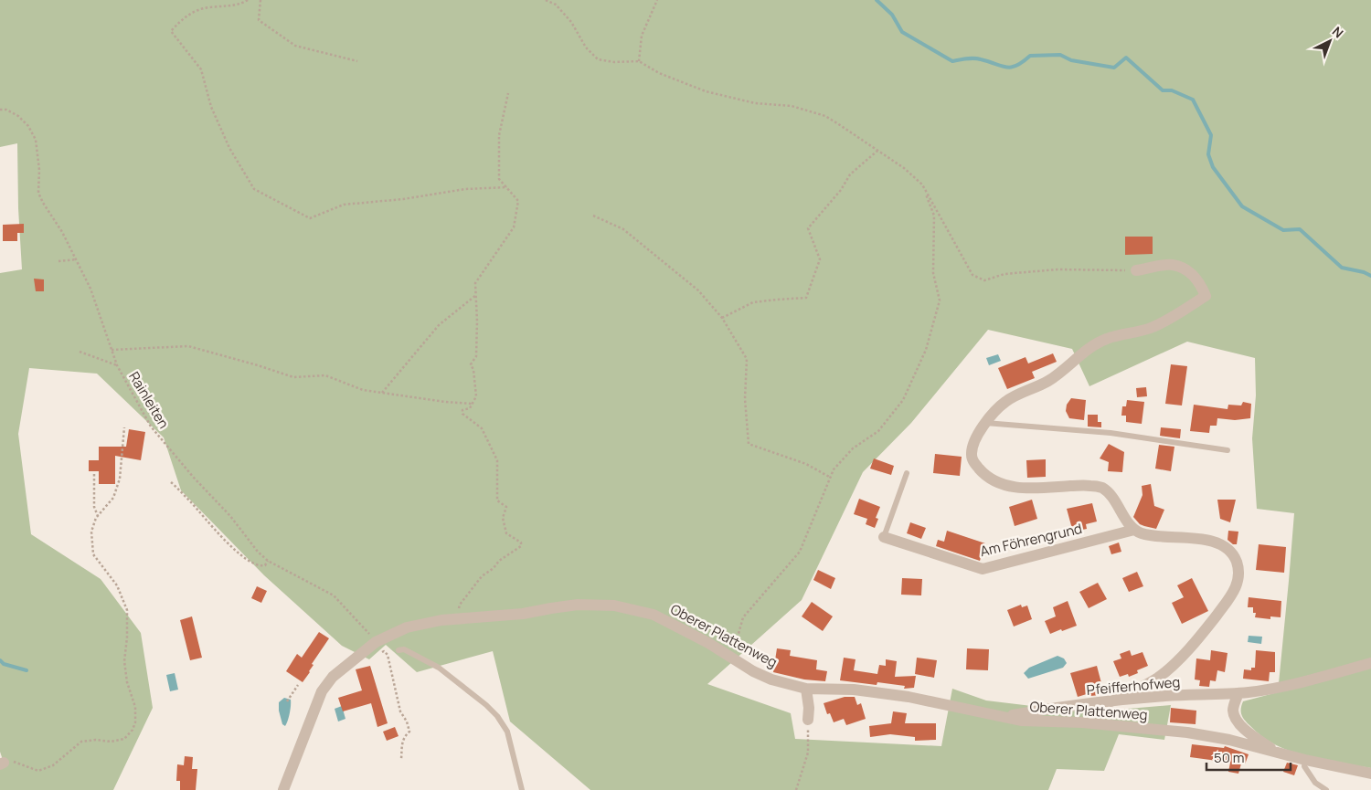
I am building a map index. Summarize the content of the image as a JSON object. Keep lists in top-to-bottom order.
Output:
{
  "streets": {
    "street": ["Am Föhrengrund", "Oberer Plattenweg", "Pfeifferhofweg"],
    "path": ["Rainleiten"]
  },
  "crossings": [
    ["Rainleiten", "Oberer Plattenweg"],
    ["Am Föhrengrund", "Pfeifferhofweg"],
    ["Oberer Plattenweg", "Pfeifferhofweg"]
  ],
  "scale_bar": "50 m",
  "north": "top right"
}
